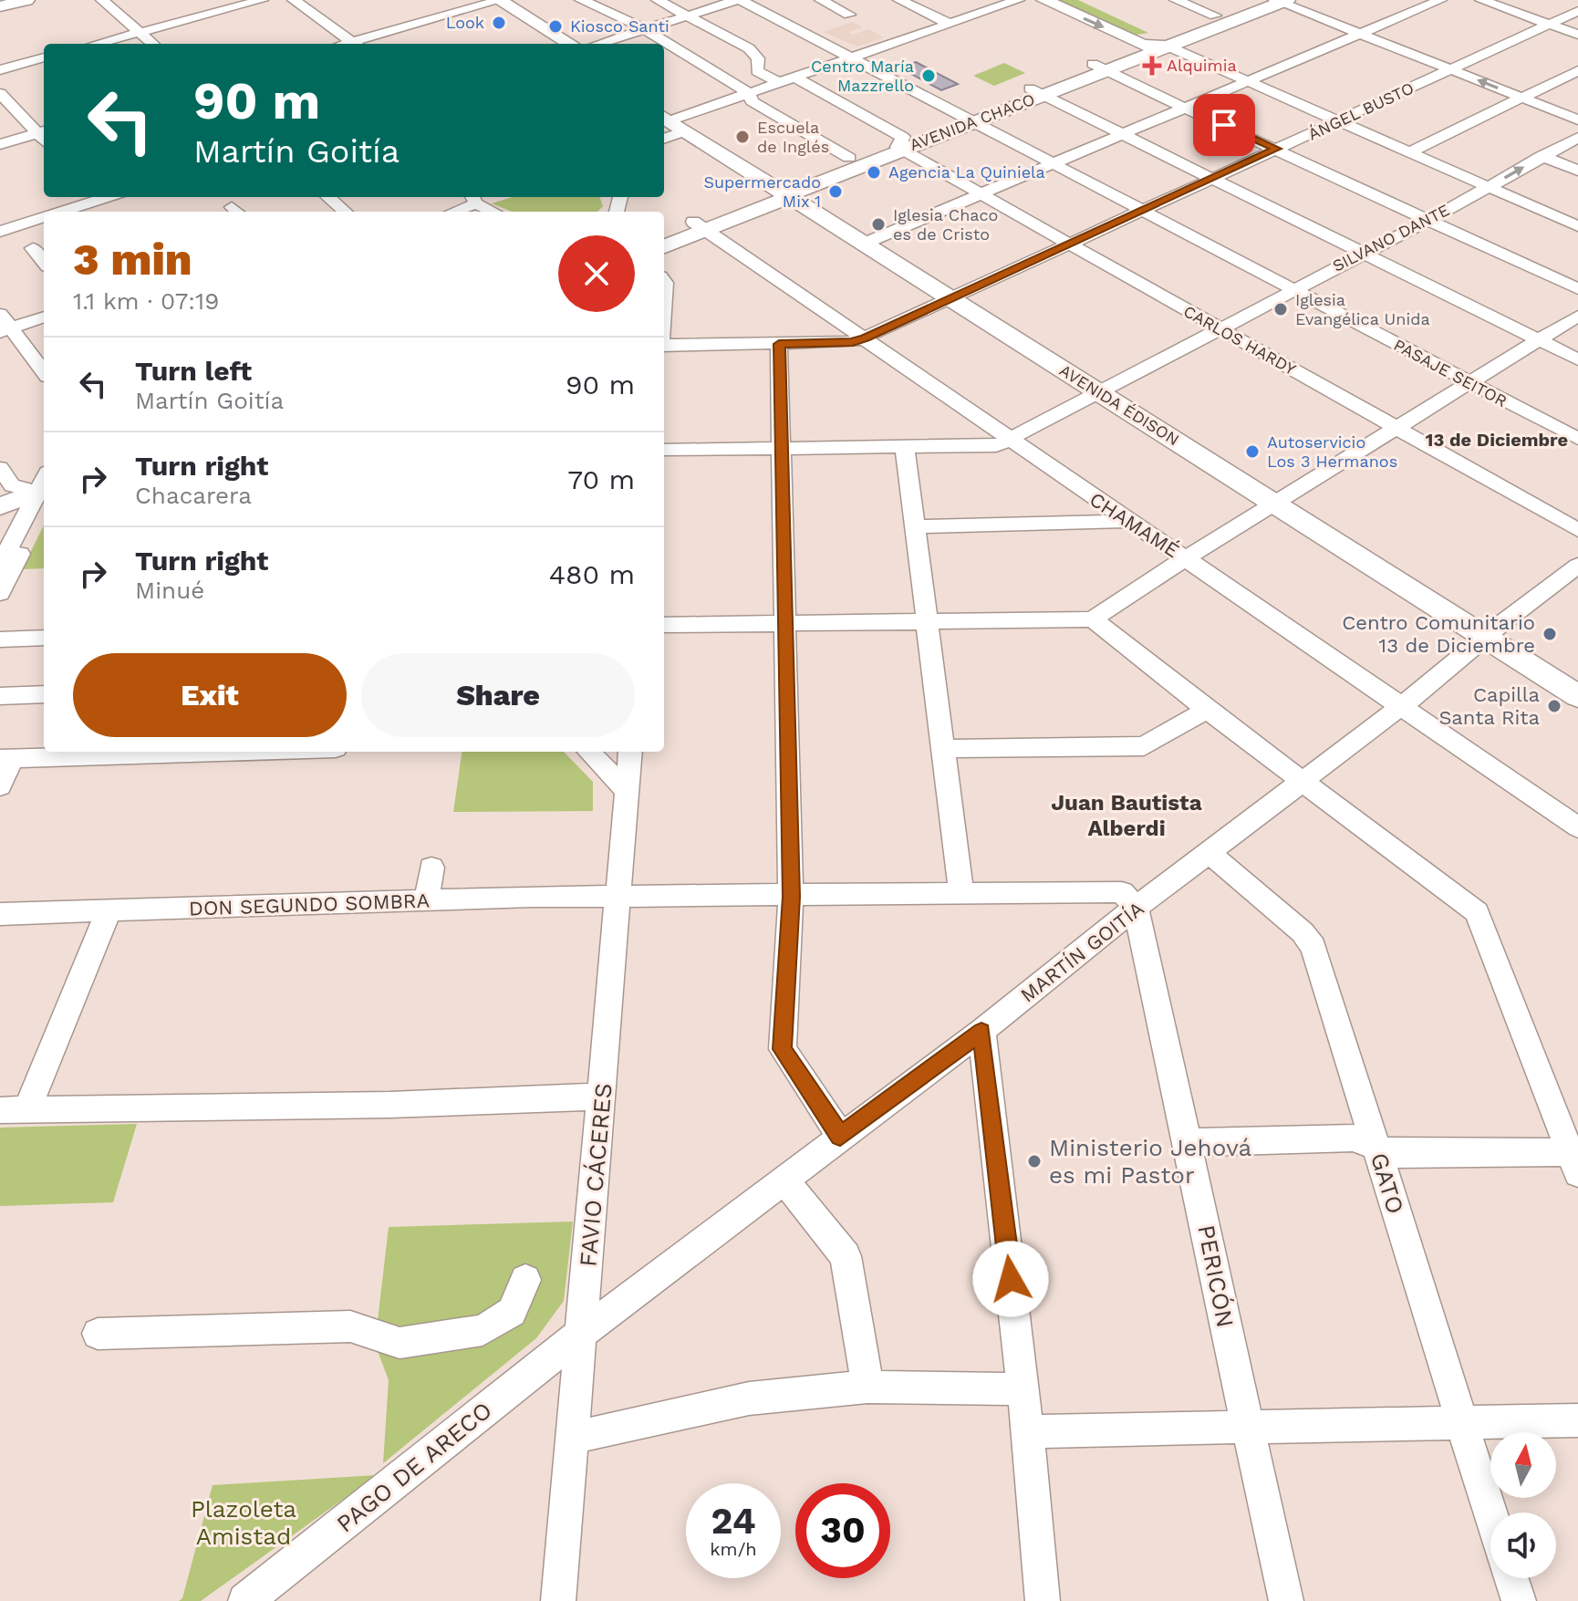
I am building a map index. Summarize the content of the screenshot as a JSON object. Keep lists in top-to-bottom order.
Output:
{
  "streets": {
    "main road": ["AVENIDA CHACO", "AVENIDA ÉDISON"],
    "street": [
      "ÁNGEL BUSTO",
      "SILVANO DANTE",
      "CARLOS HARDY",
      "PASAJE SEITOR",
      "CHAMAMÉ",
      "DON SEGUNDO SOMBRA",
      "MARTÍN GOITÍA",
      "FAVIO CÁCERES",
      "GATO",
      "PERICÓN",
      "PAGO DE ARECO"
    ]
  },
  "crossings": [
    ["ÁNGEL BUSTO", "CARLOS HARDY"],
    ["ÁNGEL BUSTO", "PASAJE SEITOR"],
    ["ÁNGEL BUSTO", "AVENIDA ÉDISON"],
    ["ÁNGEL BUSTO", "CHAMAMÉ"],
    ["AVENIDA CHACO", "CARLOS HARDY"],
    ["AVENIDA CHACO", "PASAJE SEITOR"],
    ["AVENIDA CHACO", "AVENIDA ÉDISON"],
    ["AVENIDA CHACO", "CHAMAMÉ"],
    ["SILVANO DANTE", "CARLOS HARDY"],
    ["SILVANO DANTE", "PASAJE SEITOR"],
    ["SILVANO DANTE", "AVENIDA ÉDISON"],
    ["SILVANO DANTE", "CHAMAMÉ"],
    ["AVENIDA ÉDISON", "MARTÍN GOITÍA"],
    ["CHAMAMÉ", "MARTÍN GOITÍA"],
    ["DON SEGUNDO SOMBRA", "MARTÍN GOITÍA"],
    ["DON SEGUNDO SOMBRA", "FAVIO CÁCERES"],
    ["DON SEGUNDO SOMBRA", "PERICÓN"],
    ["MARTÍN GOITÍA", "FAVIO CÁCERES"],
    ["MARTÍN GOITÍA", "GATO"],
    ["MARTÍN GOITÍA", "PERICÓN"],
    ["MARTÍN GOITÍA", "PAGO DE ARECO"],
    ["FAVIO CÁCERES", "PAGO DE ARECO"]
  ],
  "districts": ["13 de Diciembre", "Juan Bautista Alberdi"],
  "parks": ["Plazoleta Amistad"],
  "places": {
    "other": [
      "Look",
      "Kiosco Santi",
      "Centro María Mazzrello",
      "Escuela de Inglés",
      "Agencia La Quiniela",
      "Supermercado Mix 1",
      "Iglesia Chaco es de Cristo",
      "Iglesia Evangélica Unida",
      "Autoservicio Los 3 Hermanos",
      "Centro Comunitario 13 de Diciembre",
      "Capilla Santa Rita",
      "Ministerio Jehová es mi Pastor"
    ],
    "health": ["Alquimia"]
  },
  "north": "top",
  "page": {
    "turn": ["90 m", "Martín Goitía"],
    "heading": ["3 min", "1.1 km · 07:19"],
    "list": [
      {
        "name": "Turn left",
        "note": "Martín Goitía",
        "value": "90 m"
      },
      {
        "name": "Turn right",
        "note": "Chacarera",
        "value": "70 m"
      },
      {
        "name": "Turn right",
        "note": "Minué",
        "value": "480 m"
      }
    ],
    "buttons": ["Exit", "Share"],
    "speed": "24 km/h",
    "limit": "30"
  }
}
